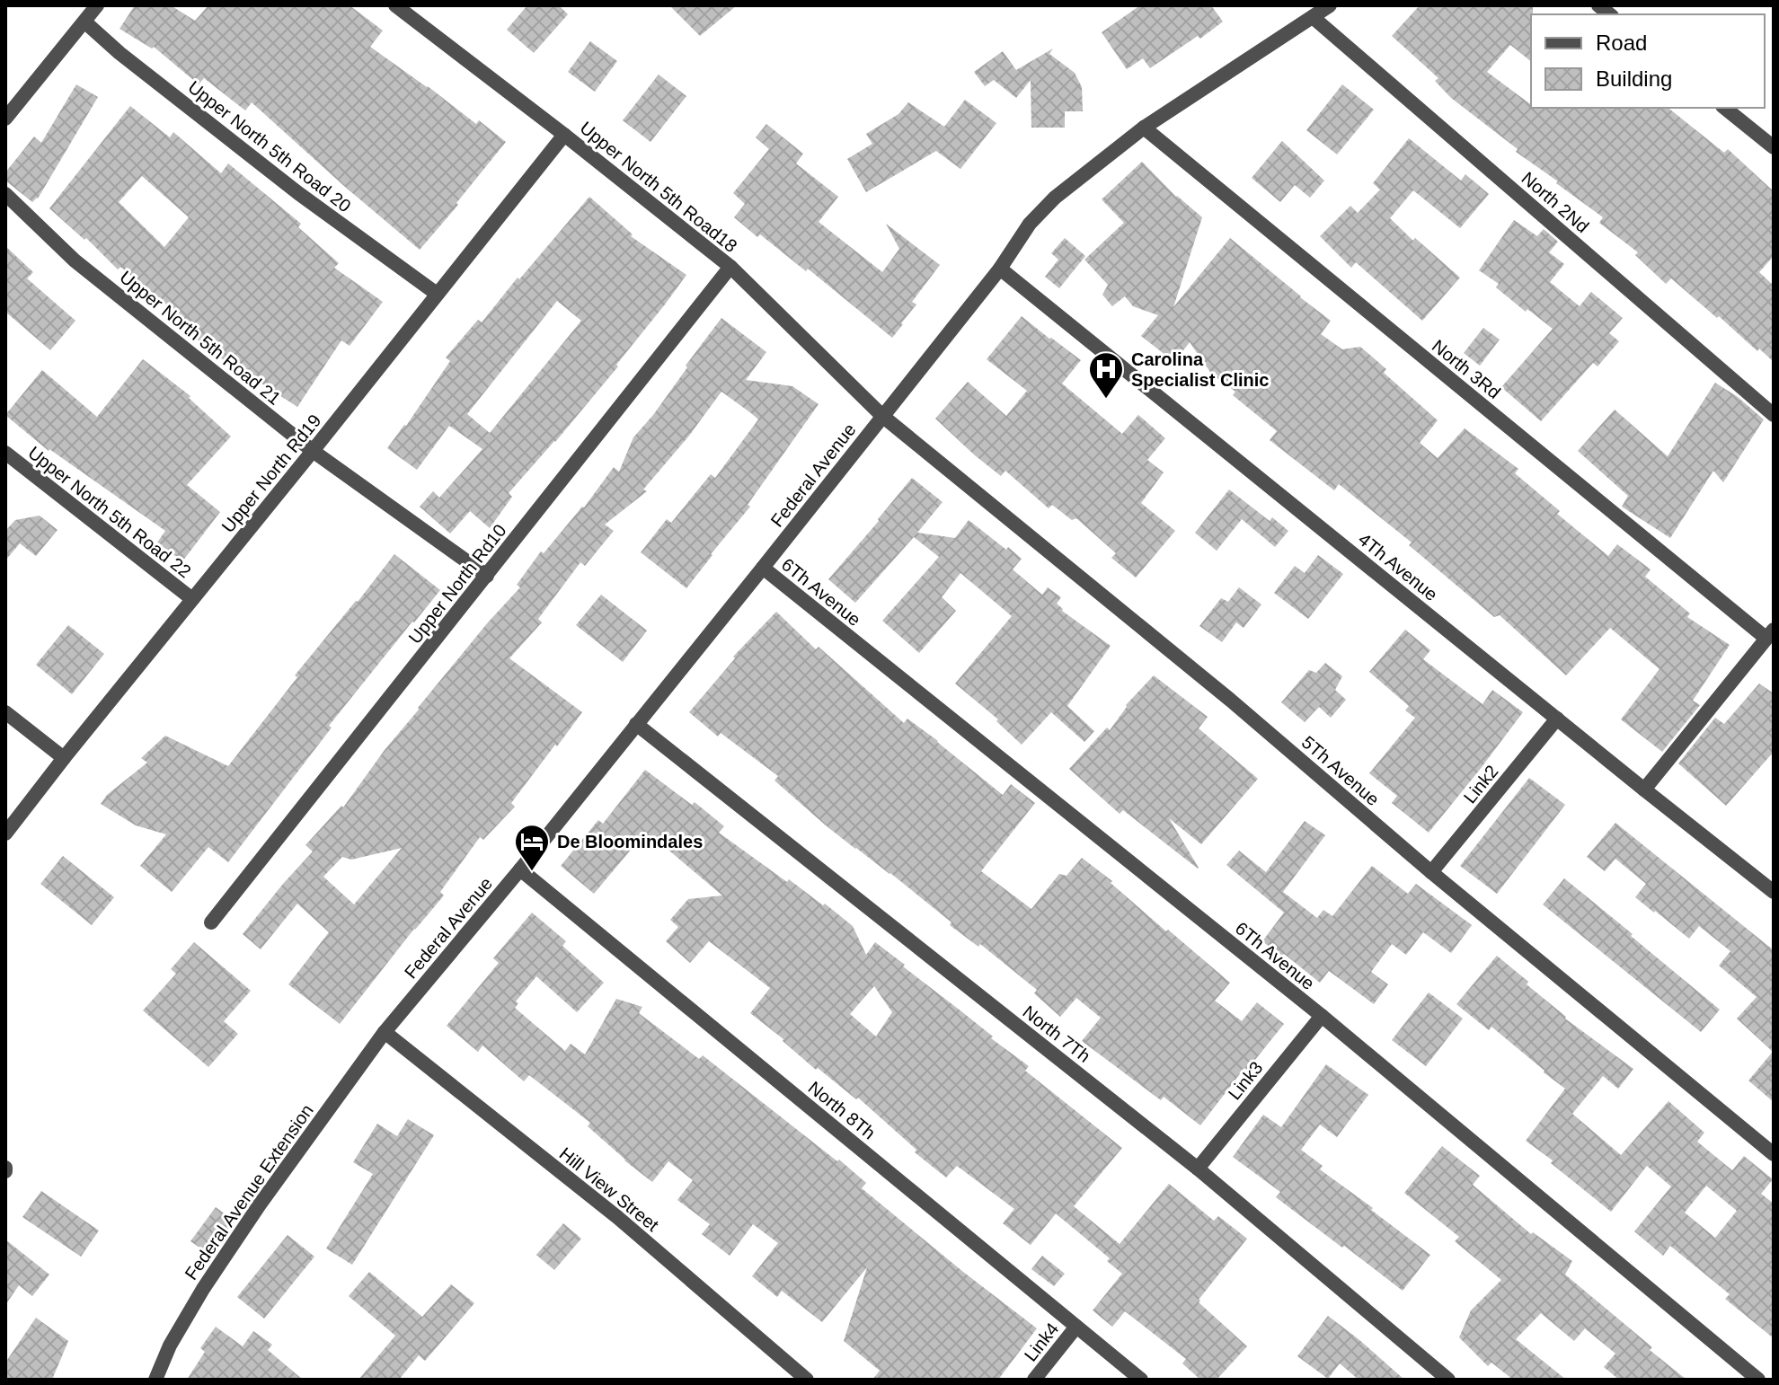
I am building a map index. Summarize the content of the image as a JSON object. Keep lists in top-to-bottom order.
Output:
{
  "streets": {
    "street": [
      "Upper North 5th Road 20",
      "Upper North 5th Road18",
      "North 2Nd",
      "Upper North 5th Road 21",
      "North 3Rd",
      "Upper North Rd19",
      "Federal Avenue",
      "Upper North 5th Road 22",
      "4Th Avenue",
      "Upper North Rd10",
      "6Th Avenue",
      "5Th Avenue",
      "Link2",
      "North 7Th",
      "Link3",
      "North 8Th",
      "Hill View Street",
      "Federal Avenue Extension",
      "Link4"
    ]
  },
  "crossings": [
    ["Upper North 5th Road 20", "Upper North Rd19"],
    ["Upper North 5th Road18", "Upper North Rd19"],
    ["Upper North 5th Road18", "Federal Avenue"],
    ["Upper North 5th Road18", "Upper North Rd10"],
    ["Upper North 5th Road18", "5Th Avenue"],
    ["North 2Nd", "Federal Avenue"],
    ["Upper North 5th Road 21", "Upper North Rd19"],
    ["Upper North 5th Road 21", "Upper North Rd10"],
    ["North 3Rd", "Federal Avenue"],
    ["Upper North Rd19", "Upper North 5th Road 22"],
    ["Federal Avenue", "4Th Avenue"],
    ["Federal Avenue", "6Th Avenue"],
    ["Federal Avenue", "5Th Avenue"],
    ["Federal Avenue", "North 7Th"],
    ["Federal Avenue", "North 8Th"],
    ["Federal Avenue", "Hill View Street"],
    ["Federal Avenue", "Federal Avenue Extension"],
    ["4Th Avenue", "Link2"],
    ["6Th Avenue", "Link3"],
    ["5Th Avenue", "Link2"],
    ["North 7Th", "Link3"],
    ["North 8Th", "Link4"],
    ["Hill View Street", "Federal Avenue Extension"]
  ],
  "places": {
    "hospital": ["Carolina Specialist Clinic"],
    "hotel": ["De Bloomindales"]
  },
  "legend": ["Road", "Building"]
}
